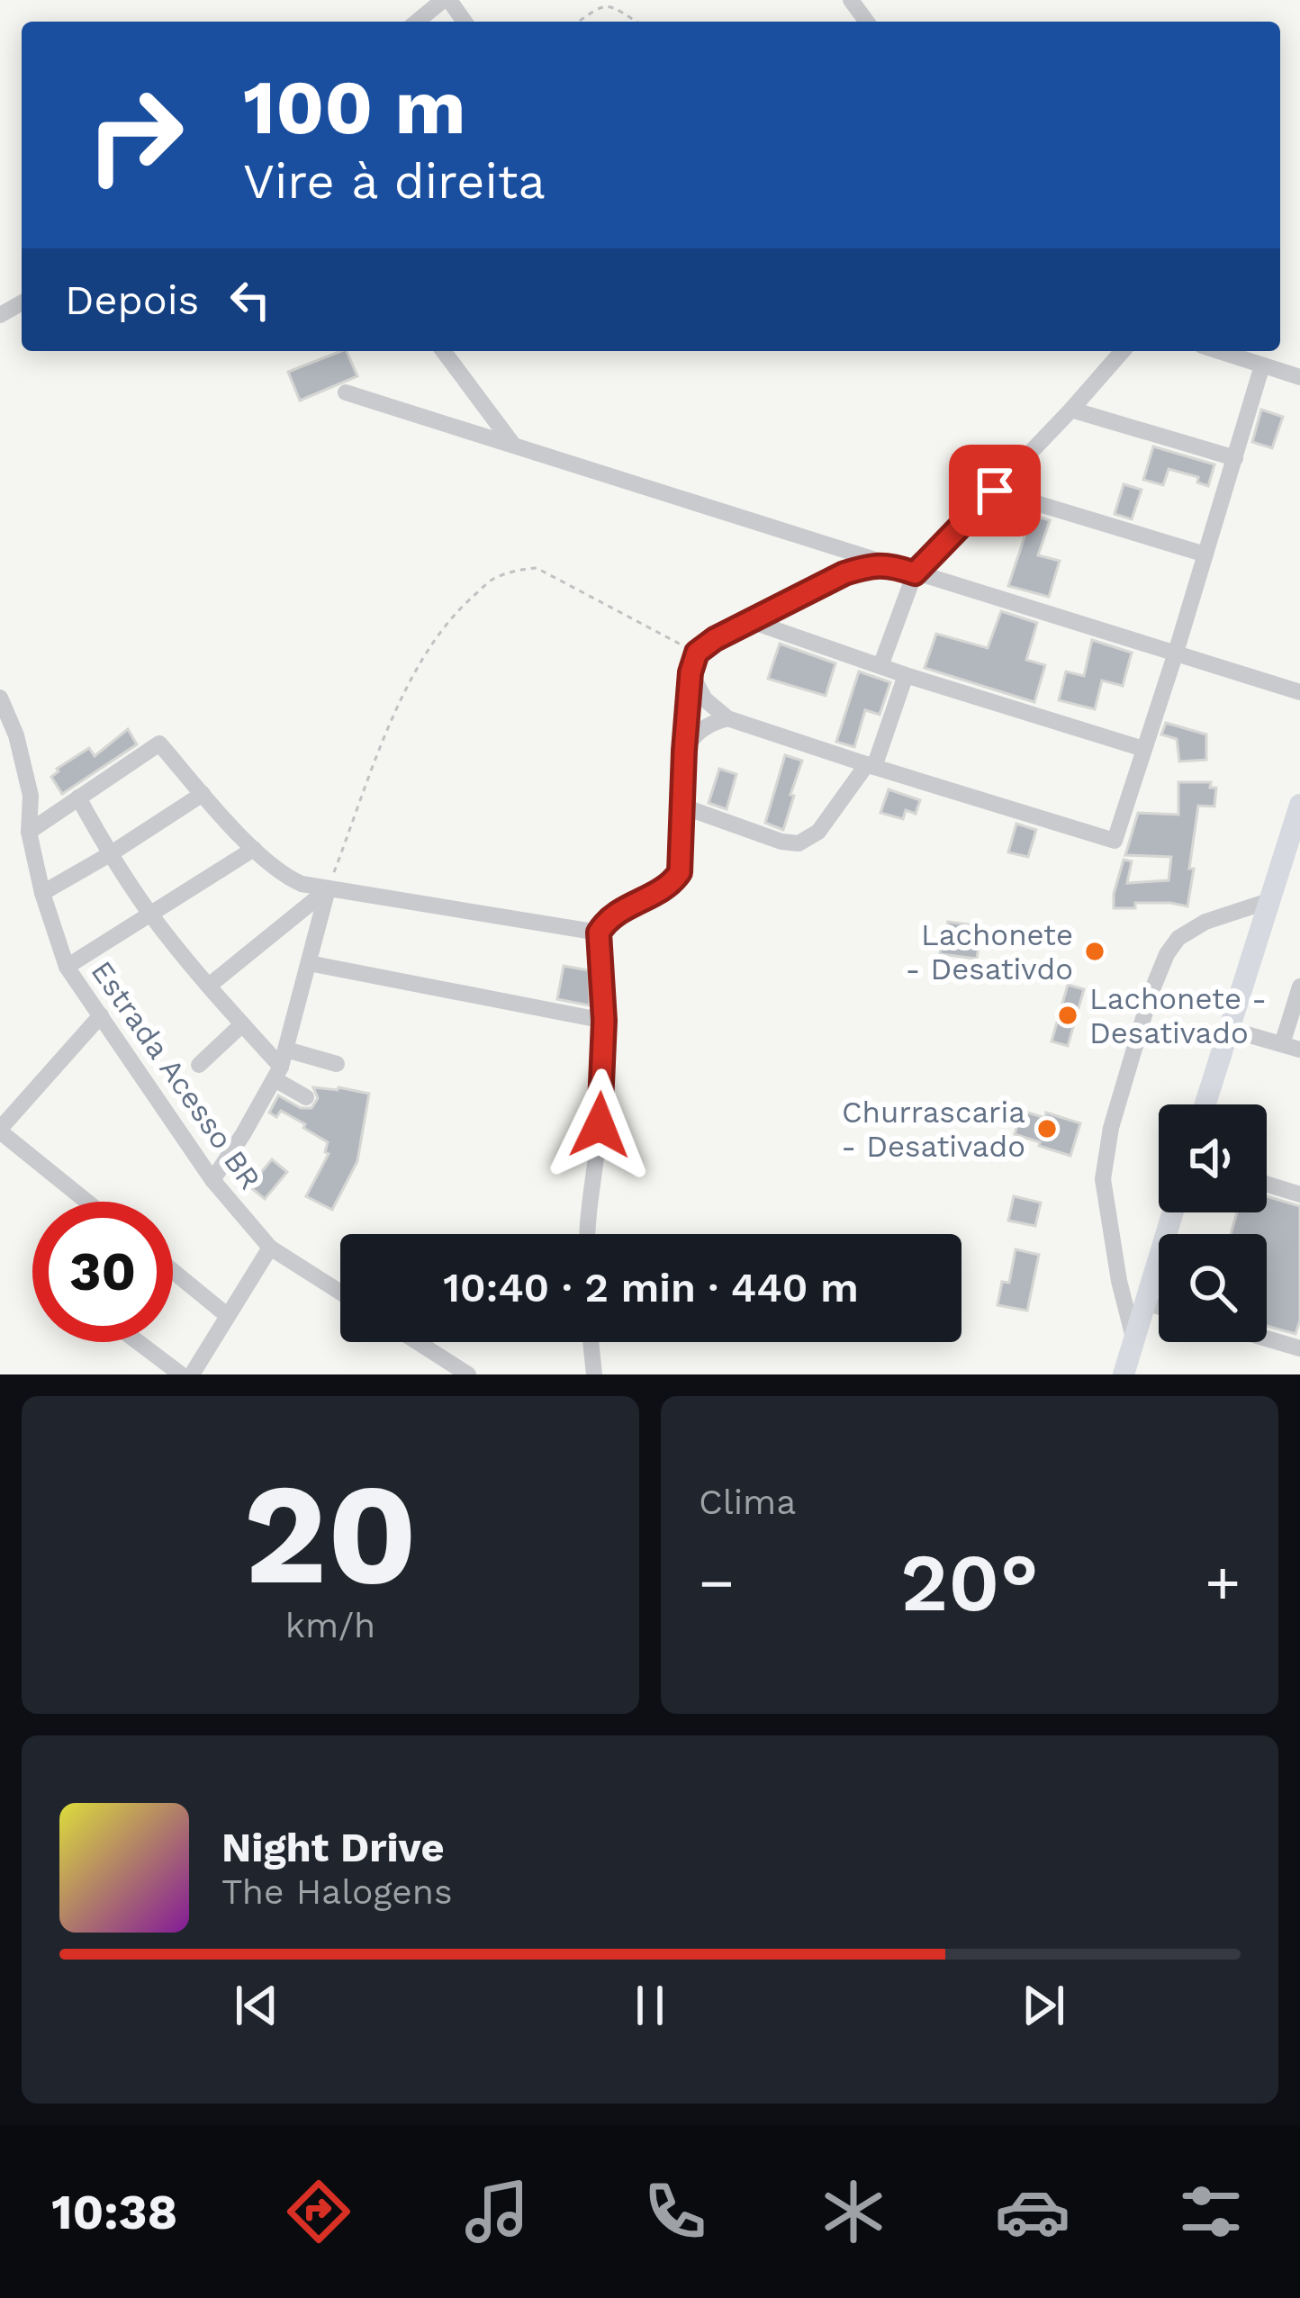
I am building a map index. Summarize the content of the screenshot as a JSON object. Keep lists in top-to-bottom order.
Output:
{
  "streets": {
    "street": ["Estrada Acesso BR"]
  },
  "places": ["Lachonete - Desativdo", "Lachonete - Desativado", "Churrascaria - Desativado"],
  "page": {
    "turn": ["100 m", "Vire à direita"],
    "then": "Depois",
    "limit": "30",
    "trip": "10:40 · 2 min · 440 m",
    "tile": [
      ["20", "km/h"],
      "Clima"
    ],
    "heat": ["−", "20°", "+"],
    "song": ["Night Drive", "The Halogens"],
    "tabs": "10:38"
  }
}
